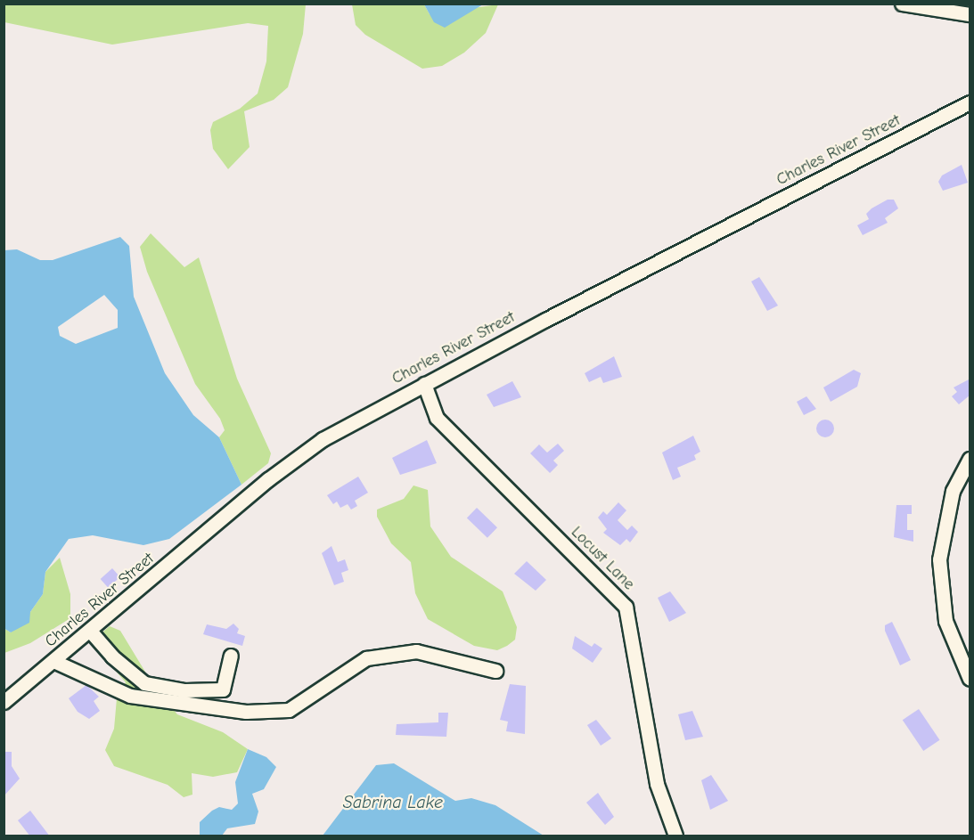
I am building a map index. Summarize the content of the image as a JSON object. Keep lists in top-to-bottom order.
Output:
{
  "streets": {
    "street": ["Charles River Street", "Locust Lane"]
  },
  "crossings": [
    ["Charles River Street", "Locust Lane"]
  ],
  "water": ["Sabrina Lake"]
}
